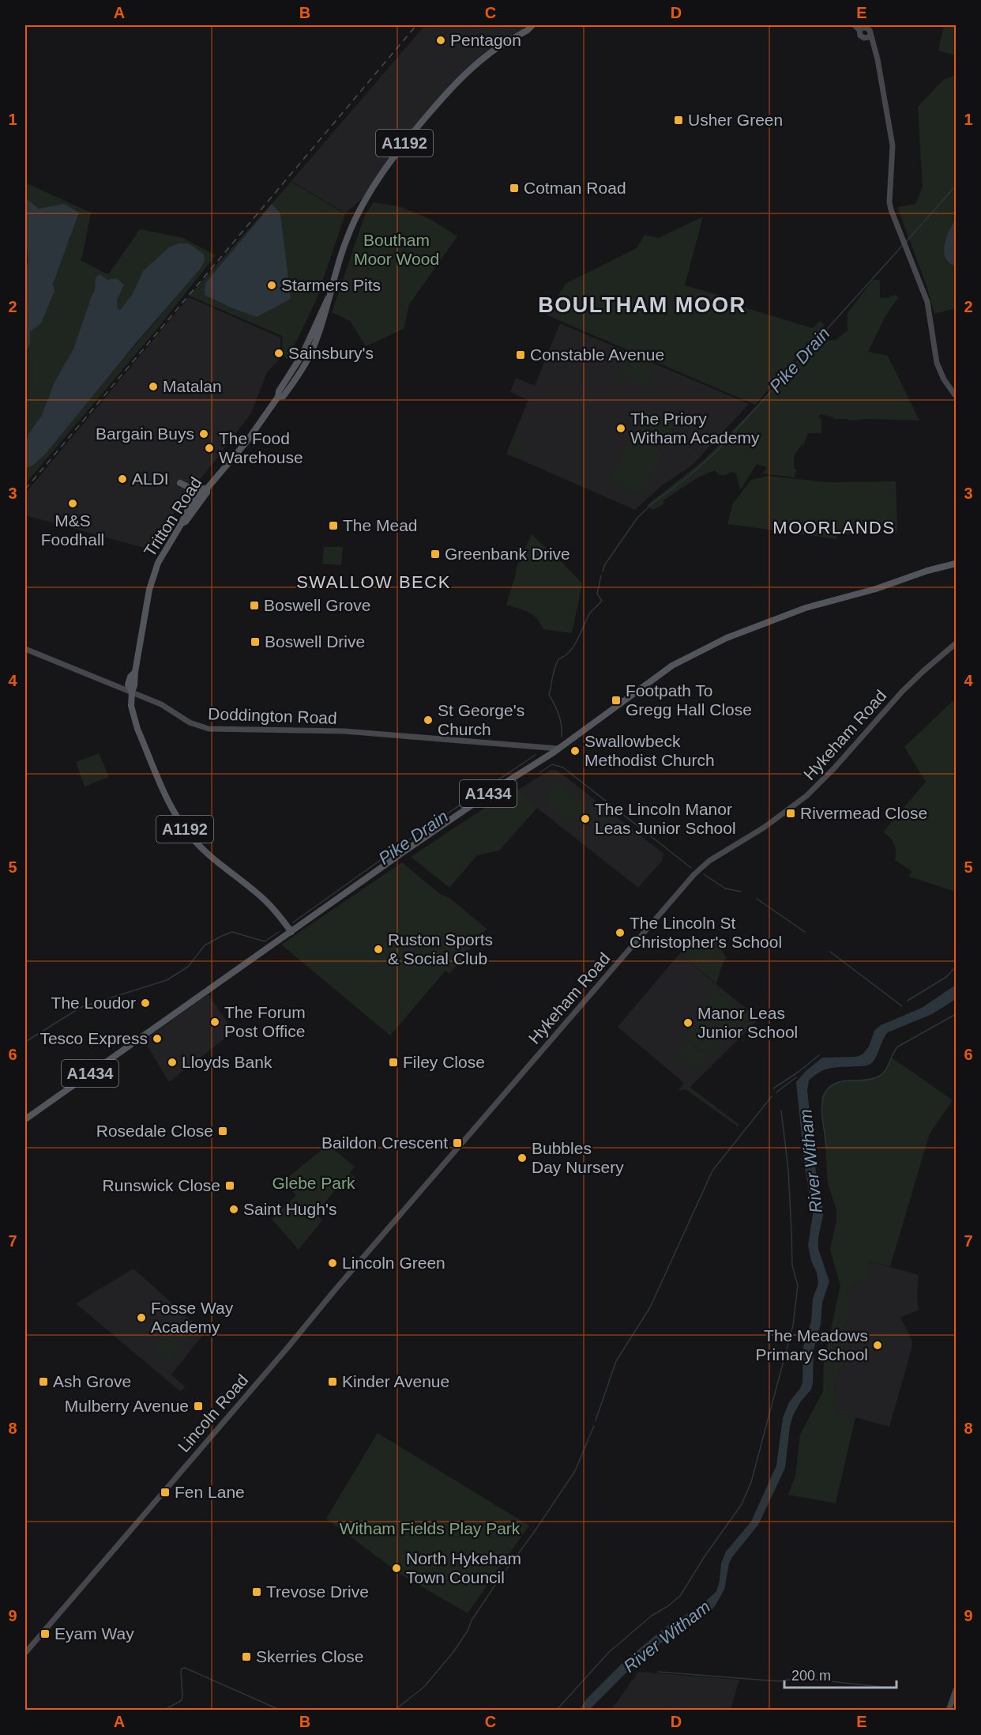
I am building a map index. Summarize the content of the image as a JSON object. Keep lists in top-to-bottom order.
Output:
{
  "streets": {
    "main road": ["A1192", "Tritton Road", "A1434"],
    "street": ["Doddington Road", "Hykeham Road", "Lincoln Road"]
  },
  "crossings": [
    ["Tritton Road", "Doddington Road"],
    ["Tritton Road", "A1434"],
    ["Doddington Road", "A1434"],
    ["Hykeham Road", "Lincoln Road"]
  ],
  "districts": ["BOULTHAM MOOR", "MOORLANDS", "SWALLOW BECK"],
  "water": ["Pike Drain", "River Witham"],
  "parks": ["Boutham Moor Wood", "Glebe Park", "Witham Fields Play Park"],
  "places": {
    "other": [
      "Pentagon",
      "Starmers Pits",
      "Sainsbury's",
      "Matalan",
      "The Priory Witham Academy",
      "Bargain Buys",
      "The Food Warehouse",
      "ALDI",
      "M&S Foodhall",
      "St George's Church",
      "Swallowbeck Methodist Church",
      "The Lincoln Manor Leas Junior School",
      "The Lincoln St Christopher's School",
      "Ruston Sports & Social Club",
      "The Loudor",
      "The Forum Post Office",
      "Manor Leas Junior School",
      "Tesco Express",
      "Lloyds Bank",
      "Bubbles Day Nursery",
      "Saint Hugh's",
      "Lincoln Green",
      "Fosse Way Academy",
      "The Meadows Primary School",
      "North Hykeham Town Council"
    ],
    "transit": [
      "Usher Green",
      "Cotman Road",
      "Constable Avenue",
      "The Mead",
      "Greenbank Drive",
      "Boswell Grove",
      "Boswell Drive",
      "Footpath To Gregg Hall Close",
      "Rivermead Close",
      "Filey Close",
      "Rosedale Close",
      "Baildon Crescent",
      "Runswick Close",
      "Ash Grove",
      "Kinder Avenue",
      "Mulberry Avenue",
      "Fen Lane",
      "Trevose Drive",
      "Eyam Way",
      "Skerries Close"
    ]
  },
  "scale_bar": "200 m",
  "grid": {
    "columns": [
      "A",
      "B",
      "C",
      "D",
      "E"
    ],
    "rows": [
      "1",
      "2",
      "3",
      "4",
      "5",
      "6",
      "7",
      "8",
      "9"
    ]
  }
}
